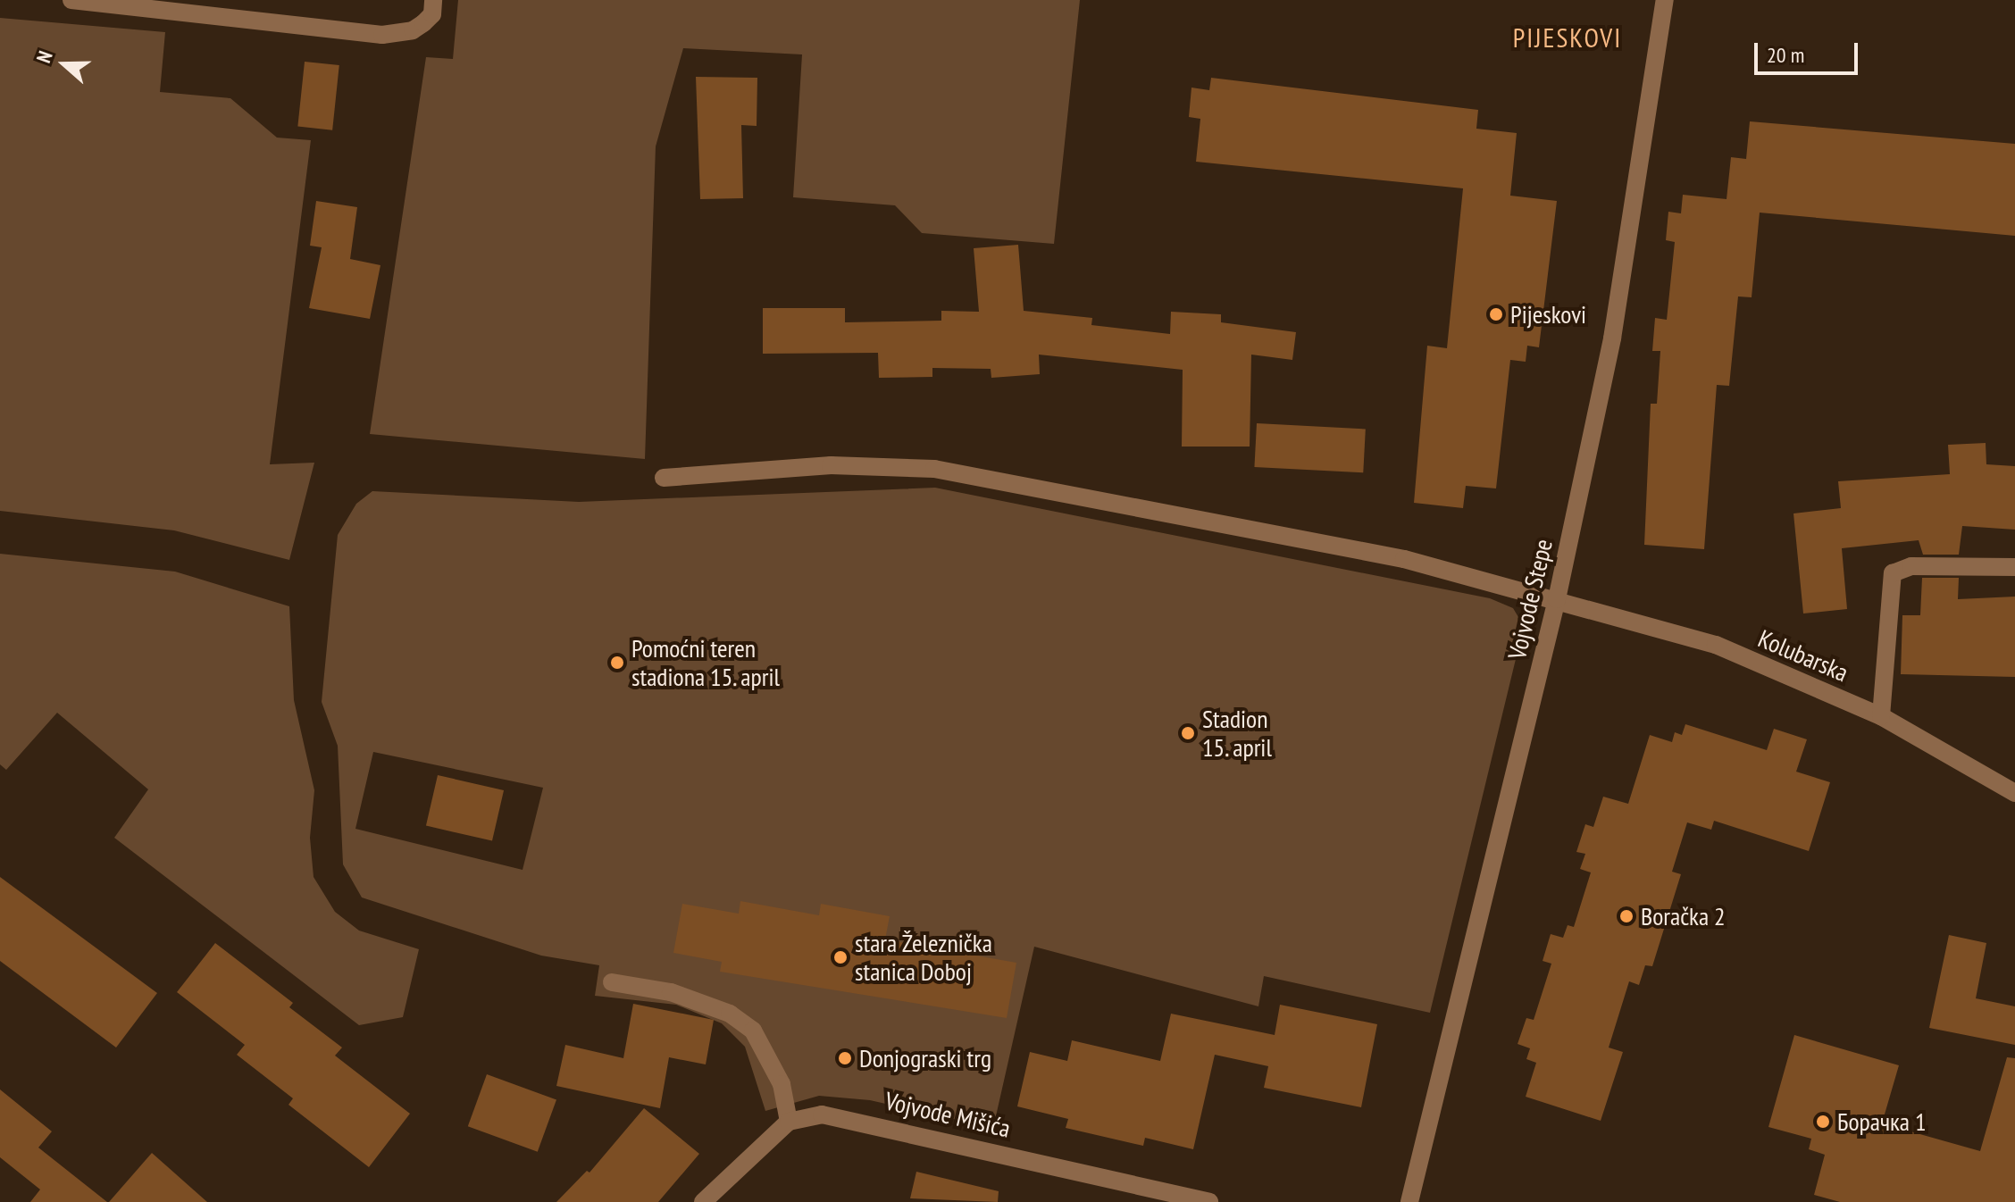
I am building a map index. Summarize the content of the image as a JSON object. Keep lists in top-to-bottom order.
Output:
{
  "streets": {
    "street": ["Vojvode Stepe", "Kolubarska", "Vojvode Mišića"]
  },
  "crossings": [
    ["Vojvode Stepe", "Kolubarska"]
  ],
  "districts": ["PIJESKOVI"],
  "places": [
    "Pijeskovi",
    "Pomoćni teren stadiona 15. april",
    "Stadion 15. april",
    "Boračka 2",
    "stara Železnička stanica Doboj",
    "Donjograski trg",
    "Борачка 1"
  ],
  "scale_bar": "20 m",
  "north": "left"
}
